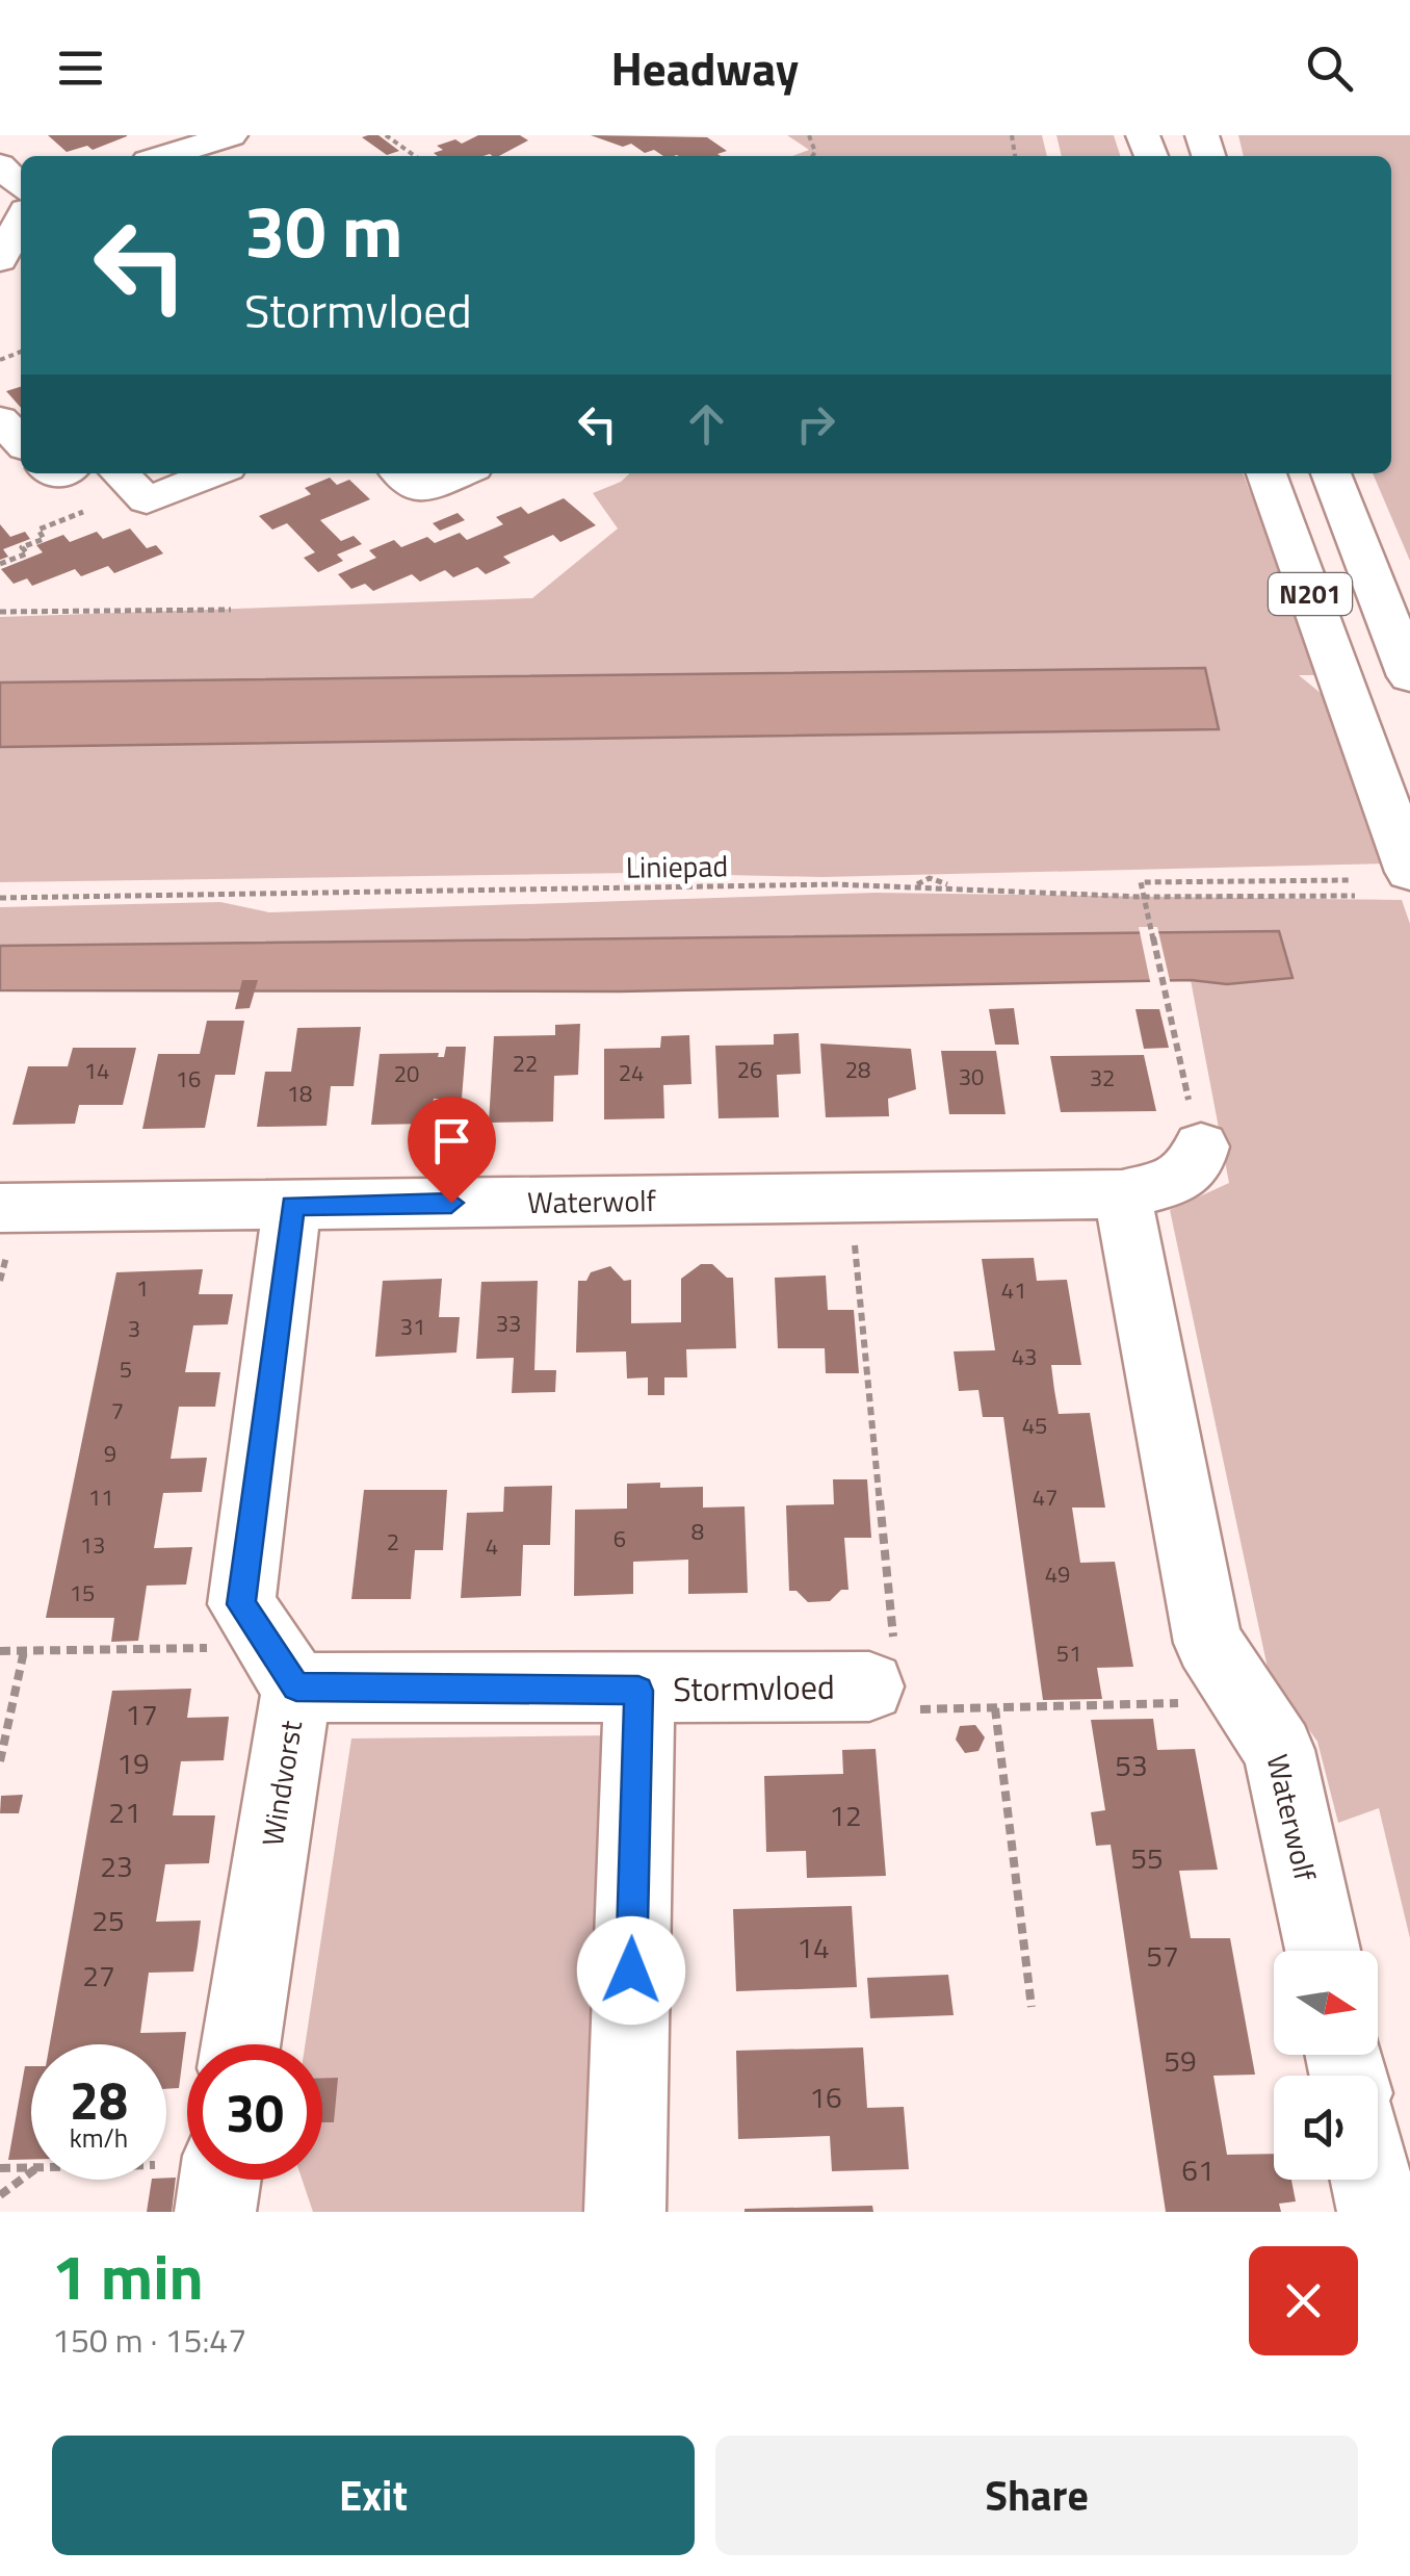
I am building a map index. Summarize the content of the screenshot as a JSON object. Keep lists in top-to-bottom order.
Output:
{
  "streets": {
    "main road": [
      "N201",
      "Waterwolf",
      "Stormvloed",
      "Windvorst"
    ],
    "path": ["Liniepad"]
  },
  "crossings": [
    ["Waterwolf", "Windvorst"],
    ["Stormvloed", "Windvorst"]
  ],
  "house_numbers": [
    "22",
    "26",
    "28",
    "14",
    "24",
    "20",
    "30",
    "32",
    "16",
    "18",
    "1",
    "41",
    "33",
    "31",
    "3",
    "43",
    "5",
    "7",
    "45",
    "9",
    "11",
    "47",
    "8",
    "6",
    "2",
    "13",
    "4",
    "49",
    "15",
    "51",
    "17",
    "19",
    "53",
    "21",
    "12",
    "55",
    "23",
    "25",
    "14",
    "57",
    "27",
    "59",
    "16",
    "61"
  ],
  "north": "right",
  "page": {
    "header": "Headway",
    "turn": ["30 m", "Stormvloed"],
    "speed": "28 km/h",
    "limit": "30",
    "heading": ["1 min", "150 m · 15:47"],
    "buttons": ["Exit", "Share"]
  }
}
